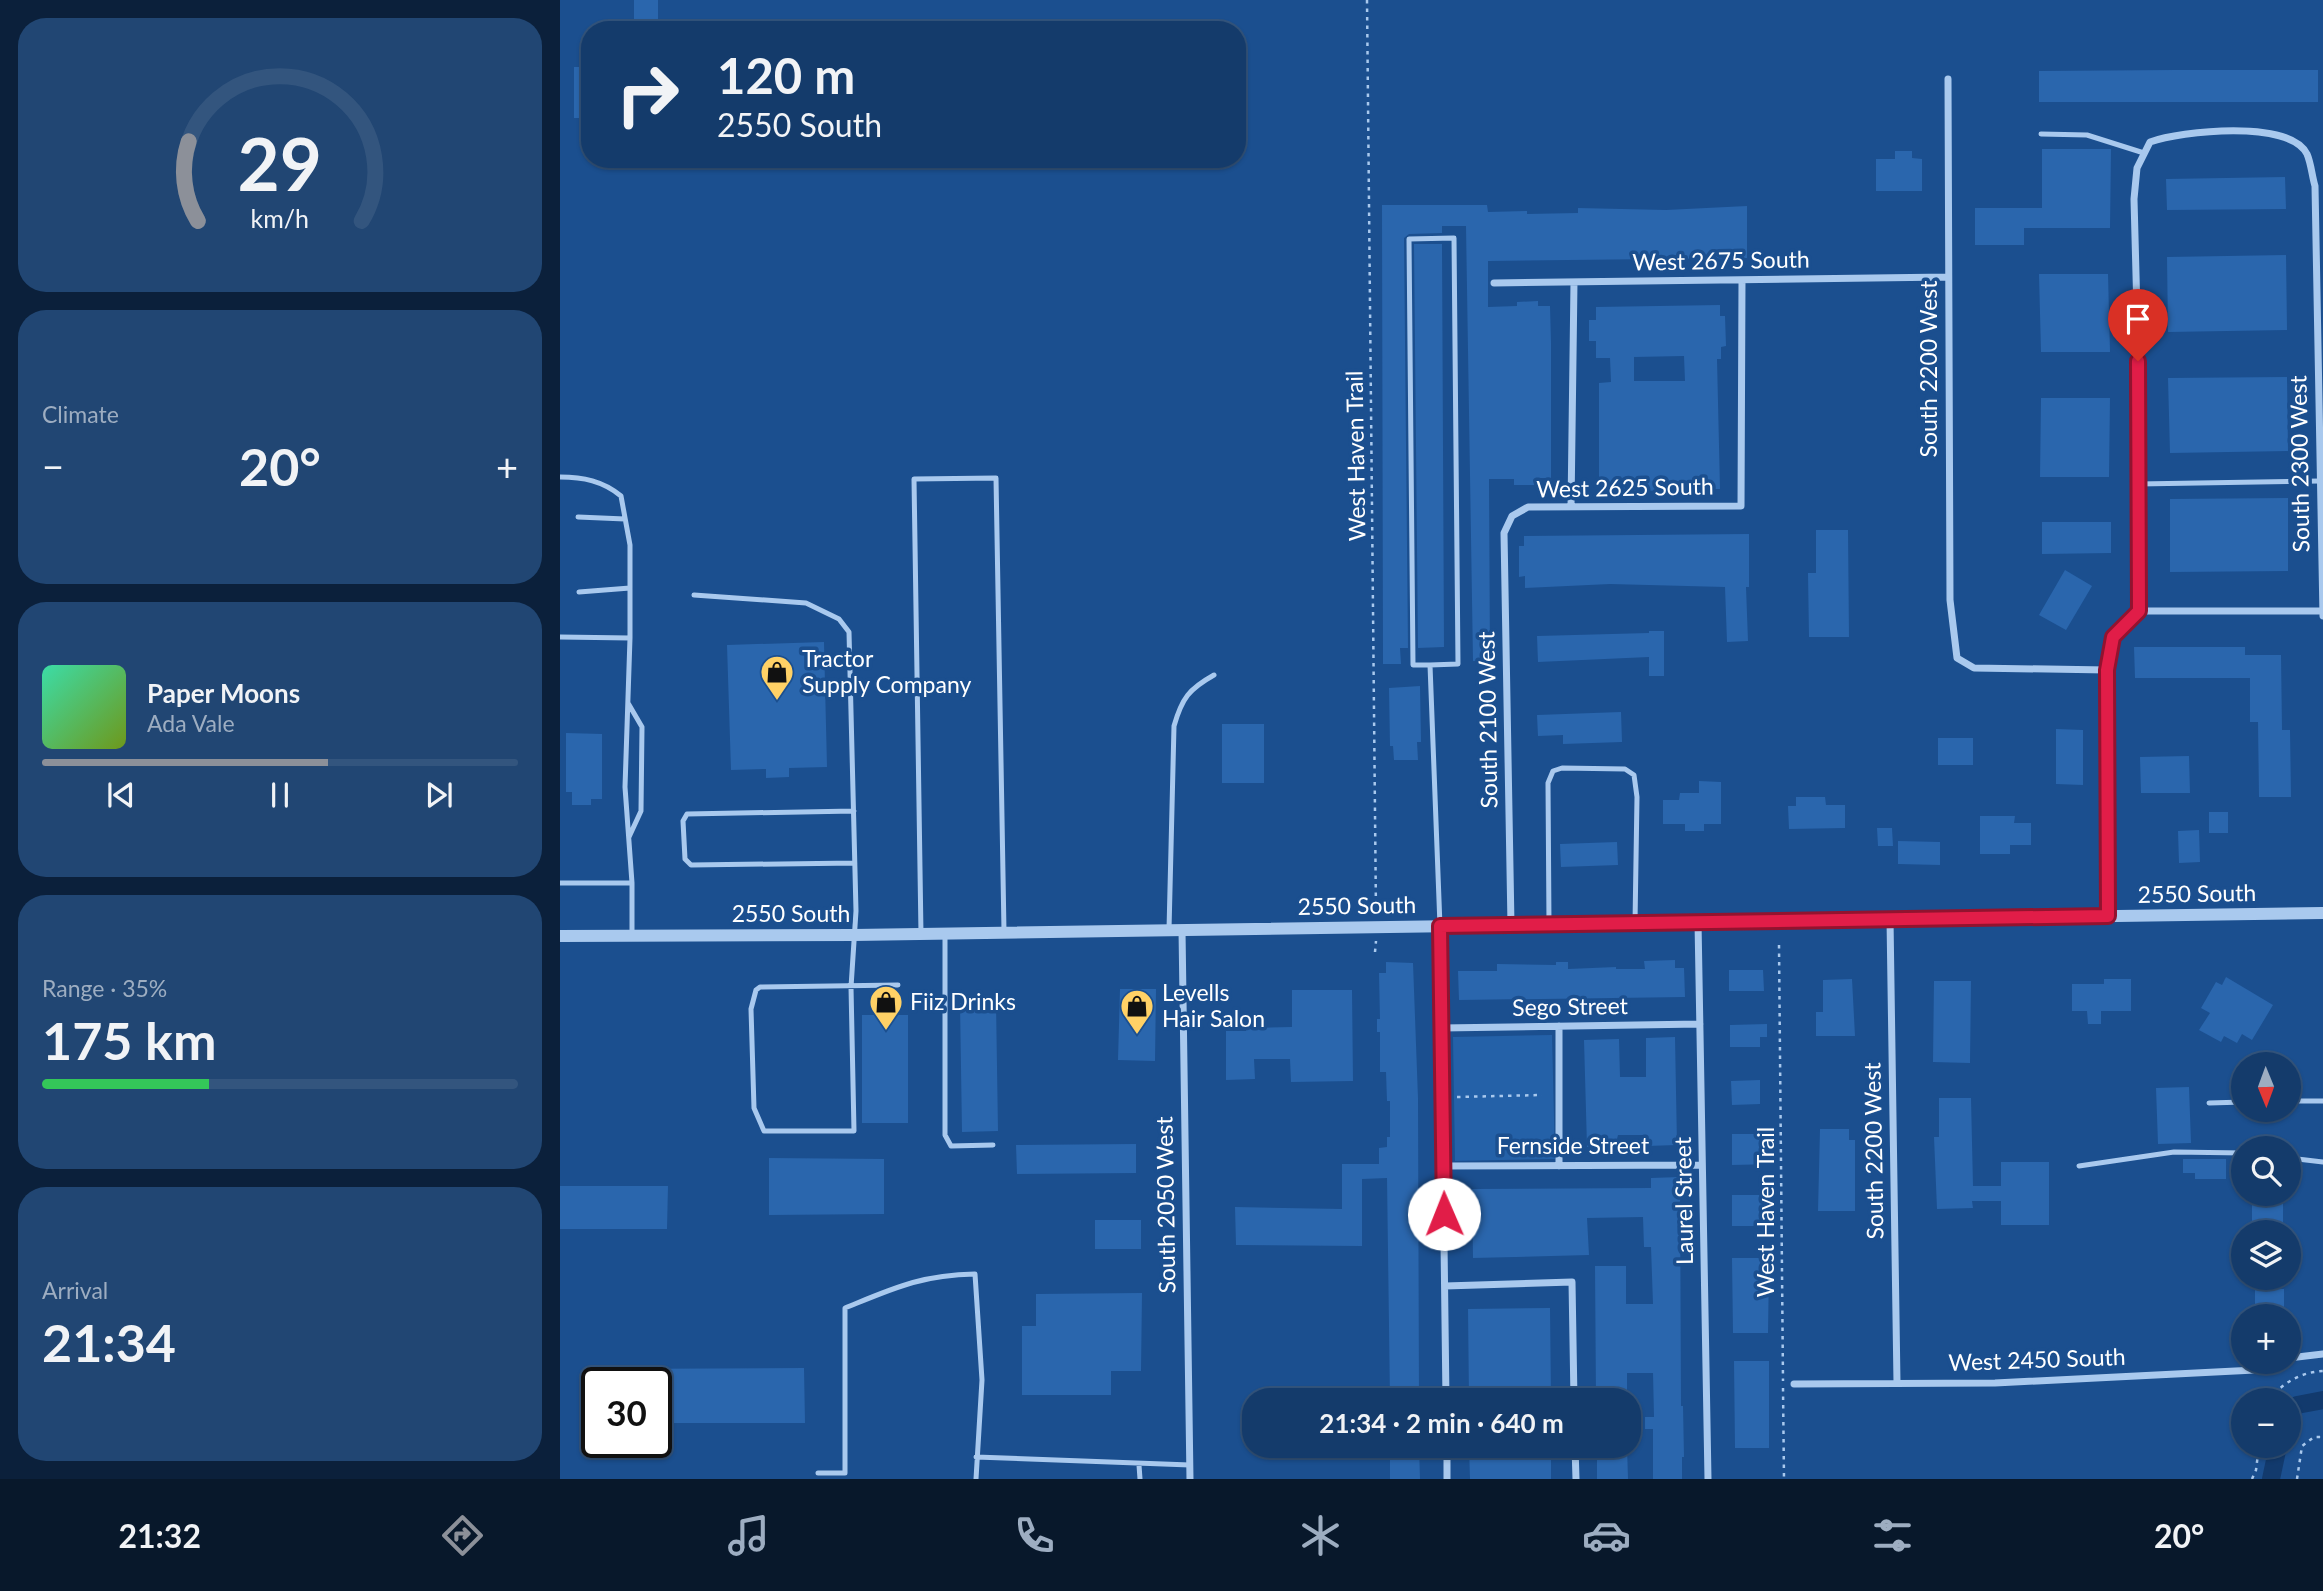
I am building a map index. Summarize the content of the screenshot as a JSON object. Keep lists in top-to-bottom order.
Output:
{
  "streets": {
    "street": [
      "West 2675 South",
      "South 2200 West",
      "South 2300 West",
      "West 2625 South",
      "South 2100 West",
      "2550 South",
      "Sego Street",
      "Fernside Street",
      "Laurel Street",
      "South 2050 West",
      "West 2450 South"
    ],
    "path": ["West Haven Trail"]
  },
  "crossings": [
    ["West 2675 South", "South 2200 West"],
    ["West 2675 South", "West 2625 South"],
    ["South 2200 West", "2550 South"],
    ["South 2200 West", "West 2450 South"],
    ["West 2625 South", "South 2100 West"],
    ["South 2100 West", "2550 South"],
    ["2550 South", "Laurel Street"],
    ["2550 South", "South 2050 West"],
    ["Sego Street", "Laurel Street"],
    ["Fernside Street", "Laurel Street"]
  ],
  "places": {
    "shop": ["Tractor Supply Company", "Fiiz Drinks", "Levells Hair Salon"]
  },
  "north": "bottom",
  "page": {
    "turn": ["120 m", "2550 South"],
    "tile": [
      "Climate",
      ["Range · 35%", "175 km"],
      ["Arrival", "21:34"]
    ],
    "heat": ["−", "20°", "+"],
    "song": ["Paper Moons", "Ada Vale"],
    "map_buttons": ["+", "−"],
    "limit": "30",
    "trip": "21:34 · 2 min · 640 m",
    "tabs": ["21:32", "20°"],
    "gauge": ["29", "km/h"]
  }
}
